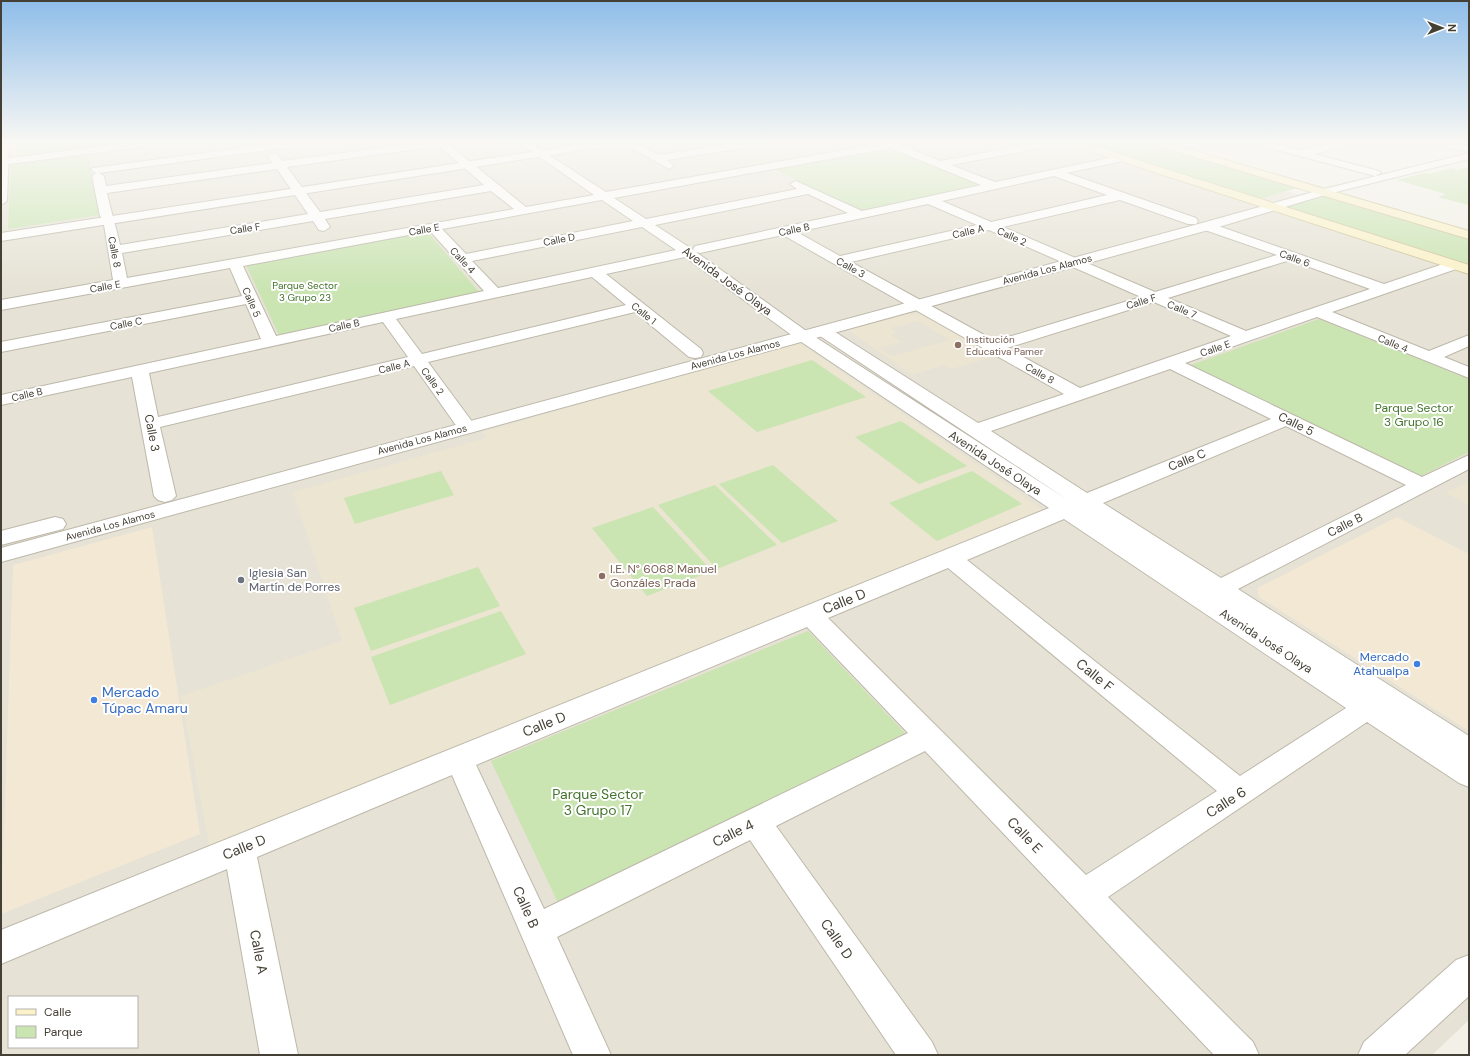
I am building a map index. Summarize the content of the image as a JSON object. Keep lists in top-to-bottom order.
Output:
{
  "streets": {
    "street": [
      "Calle F",
      "Calle E",
      "Calle B",
      "Calle A",
      "Calle 2",
      "Calle D",
      "Calle 8",
      "Calle 6",
      "Calle 4",
      "Calle 3",
      "Avenida Los Alamos",
      "Avenida José Olaya",
      "Calle 5",
      "Calle 7",
      "Calle 1",
      "Calle C"
    ]
  },
  "crossings": [
    ["Calle F", "Calle D"],
    ["Calle F", "Calle 8"],
    ["Calle F", "Calle 6"],
    ["Calle F", "Calle 7"],
    ["Calle E", "Calle D"],
    ["Calle E", "Calle 8"],
    ["Calle E", "Calle 6"],
    ["Calle E", "Calle 4"],
    ["Calle E", "Avenida José Olaya"],
    ["Calle E", "Calle 5"],
    ["Calle E", "Calle 7"],
    ["Calle B", "Calle 2"],
    ["Calle B", "Calle D"],
    ["Calle B", "Calle 4"],
    ["Calle B", "Calle 3"],
    ["Calle B", "Avenida José Olaya"],
    ["Calle B", "Calle 5"],
    ["Calle B", "Calle 1"],
    ["Calle A", "Calle 2"],
    ["Calle A", "Calle D"],
    ["Calle A", "Calle 3"],
    ["Calle A", "Calle 1"],
    ["Calle 2", "Avenida Los Alamos"],
    ["Calle 2", "Calle 7"],
    ["Calle D", "Calle 4"],
    ["Calle D", "Avenida José Olaya"],
    ["Calle D", "Calle C"],
    ["Calle 8", "Calle 3"],
    ["Calle 8", "Avenida Los Alamos"],
    ["Calle 6", "Avenida Los Alamos"],
    ["Calle 6", "Avenida José Olaya"],
    ["Calle 3", "Avenida Los Alamos"],
    ["Avenida Los Alamos", "Avenida José Olaya"],
    ["Avenida Los Alamos", "Calle 7"],
    ["Avenida Los Alamos", "Calle 1"],
    ["Avenida José Olaya", "Calle C"],
    ["Calle 5", "Calle C"]
  ],
  "parks": ["Parque Sector 3 Grupo 23", "Parque Sector 3 Grupo 16", "Parque Sector 3 Grupo 17"],
  "places": [
    "Institución Educativa Pamer",
    "I.E. N° 6068 Manuel Gonzáles Prada",
    "Iglesia San Martín de Porres",
    "Mercado Atahualpa",
    "Mercado Túpac Amaru"
  ],
  "legend": ["Calle", "Parque"],
  "north": "right"
}
